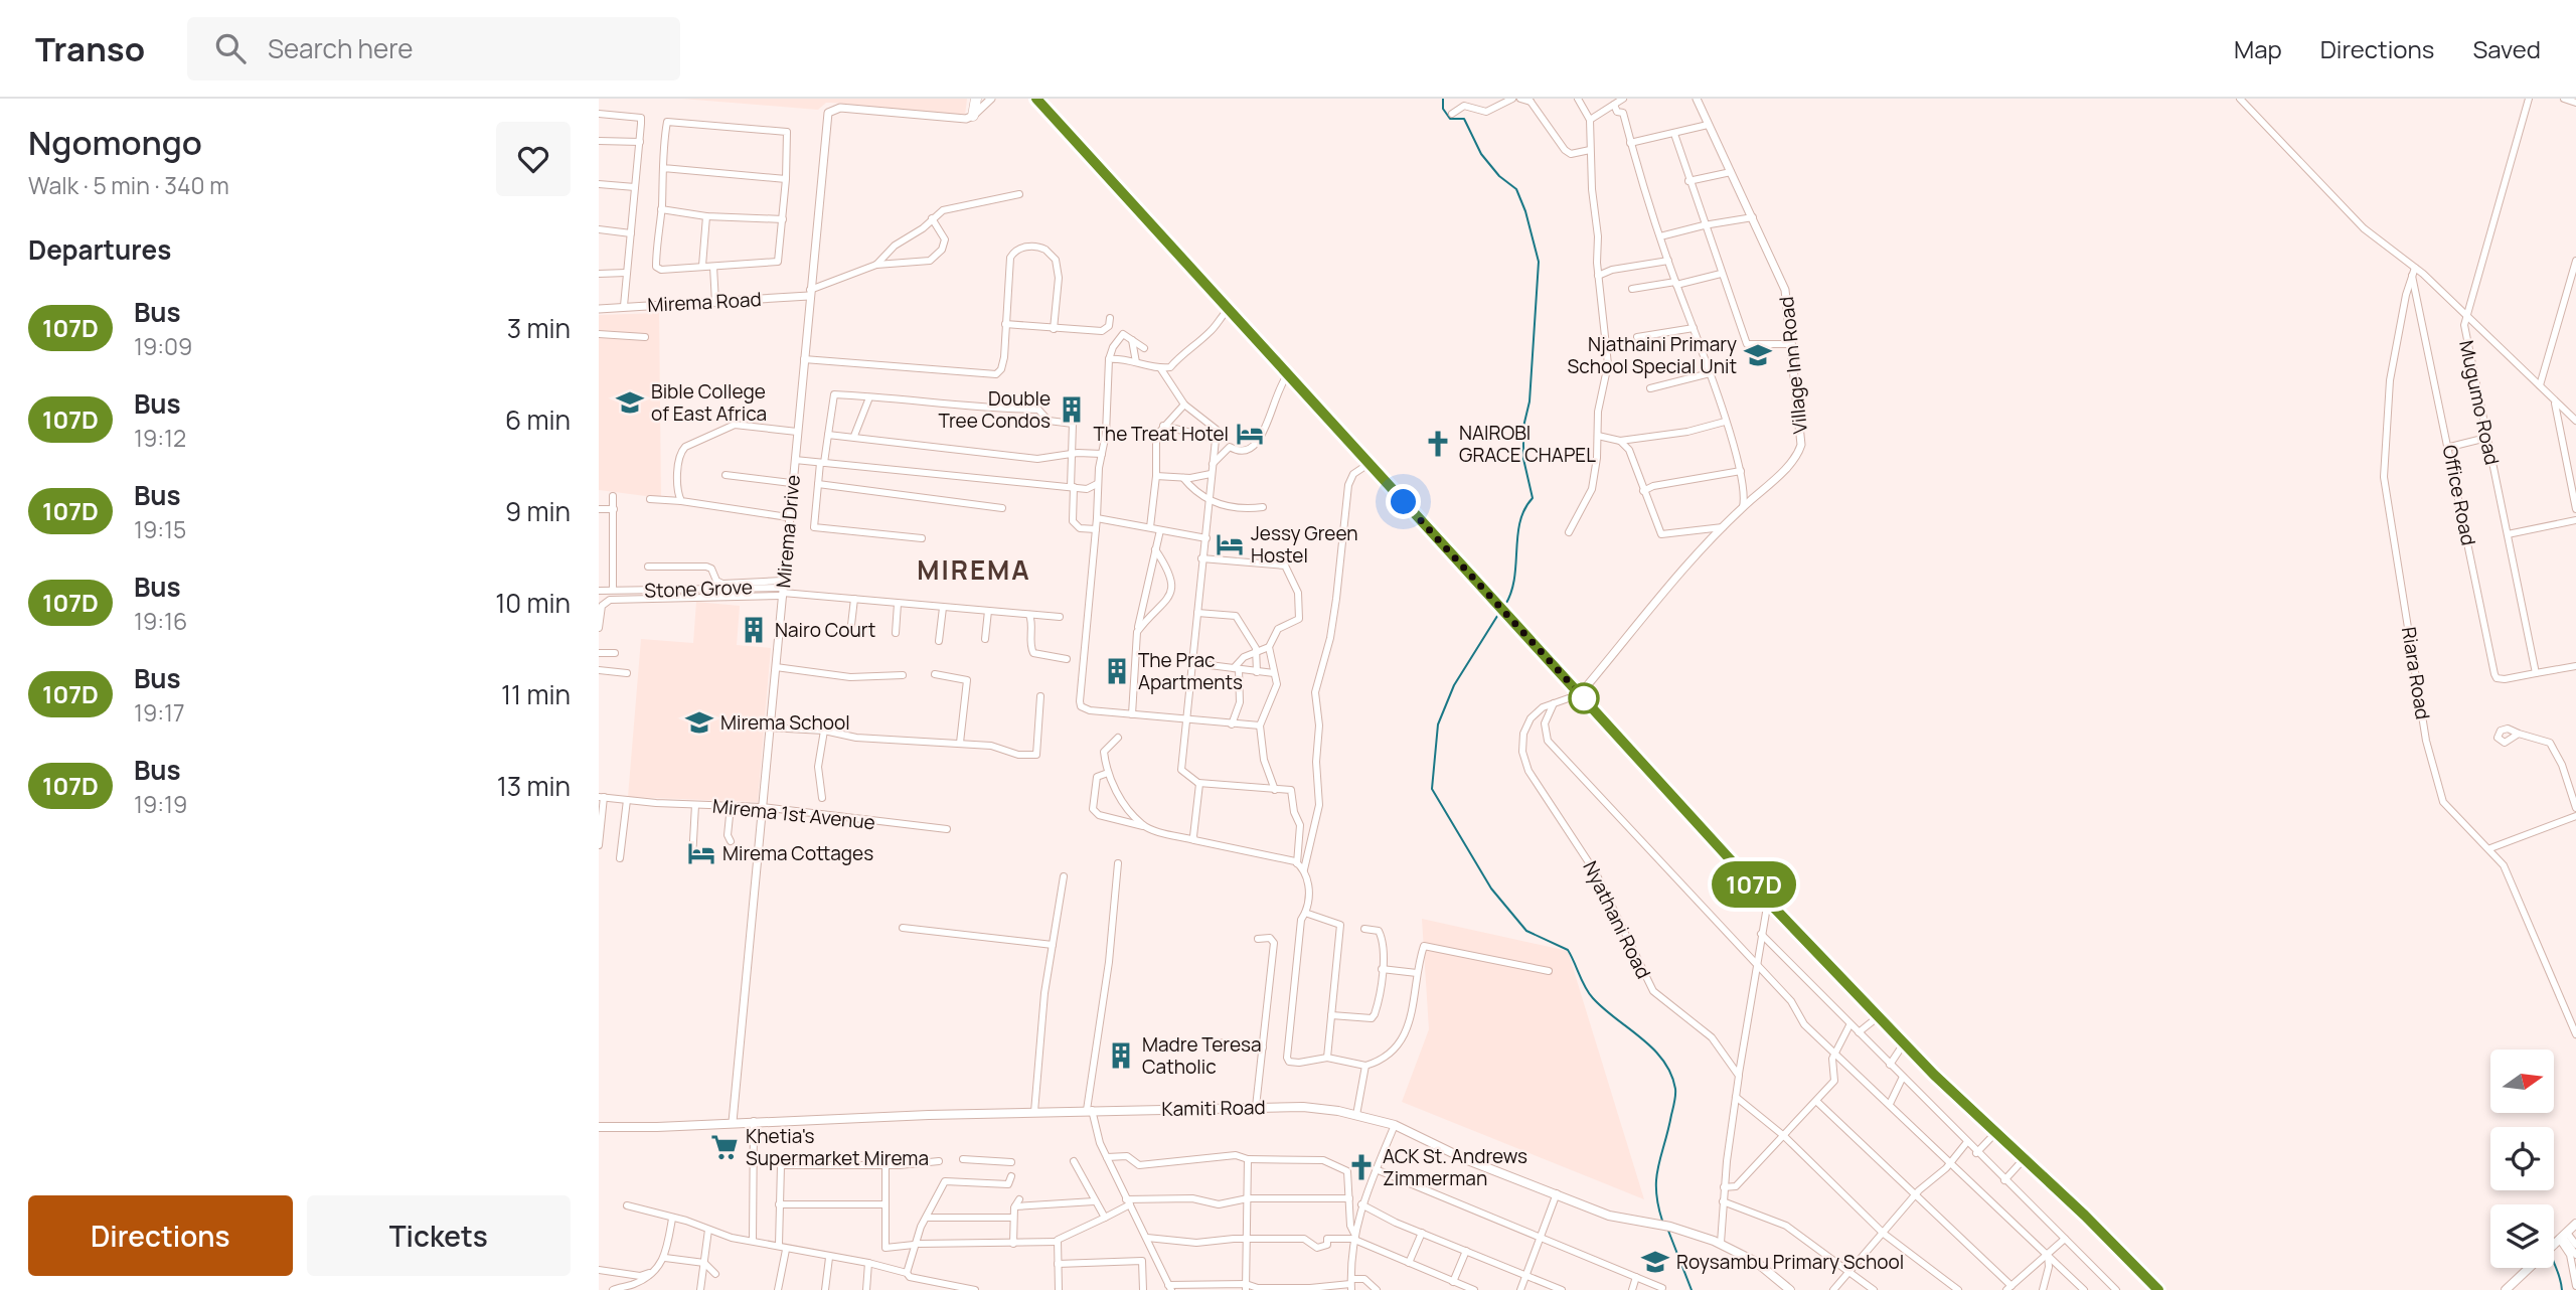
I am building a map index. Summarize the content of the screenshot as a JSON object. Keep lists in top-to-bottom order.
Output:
{
  "streets": {
    "main road": ["Kamiti Road"],
    "street": [
      "Mirema Road",
      "Village Inn Road",
      "Mugumo Road",
      "Office Road",
      "Mirema Drive",
      "Stone Grove",
      "Riara Road",
      "Mirema 1st Avenue",
      "Nyathani Road"
    ]
  },
  "crossings": [
    ["Mirema Road", "Mirema Drive"],
    ["Mugumo Road", "Office Road"],
    ["Office Road", "Riara Road"],
    ["Mirema Drive", "Stone Grove"],
    ["Mirema Drive", "Mirema 1st Avenue"],
    ["Mirema Drive", "Kamiti Road"]
  ],
  "districts": ["MIREMA"],
  "places": {
    "school or university": [
      "Njathaini Primary School Special Unit",
      "Bible College of East Africa",
      "Mirema School",
      "Roysambu Primary School"
    ],
    "building": [
      "Double Tree Condos",
      "Nairo Court",
      "The Prac Apartments",
      "Madre Teresa Catholic"
    ],
    "hotel": ["The Treat Hotel", "Jessy Green Hostel", "Mirema Cottages"],
    "church": ["NAIROBI GRACE CHAPEL", "ACK St. Andrews Zimmerman"],
    "supermarket": ["Khetia's Supermarket Mirema"]
  },
  "lines": ["bus line 107D"],
  "north": "right",
  "page": {
    "header": "Transo",
    "search": "Search here",
    "nav": ["Map", "Directions", "Saved"],
    "heading": [
      ["Ngomongo", "Walk · 5 min · 340 m"],
      "Departures"
    ],
    "on_map": "107D",
    "list": [
      {
        "mark": "107D",
        "name": "Bus",
        "note": "19:09",
        "value": "3 min"
      },
      {
        "mark": "107D",
        "name": "Bus",
        "note": "19:12",
        "value": "6 min"
      },
      {
        "mark": "107D",
        "name": "Bus",
        "note": "19:15",
        "value": "9 min"
      },
      {
        "mark": "107D",
        "name": "Bus",
        "note": "19:16",
        "value": "10 min"
      },
      {
        "mark": "107D",
        "name": "Bus",
        "note": "19:17",
        "value": "11 min"
      },
      {
        "mark": "107D",
        "name": "Bus",
        "note": "19:19",
        "value": "13 min"
      }
    ],
    "buttons": ["Directions", "Tickets"]
  }
}
